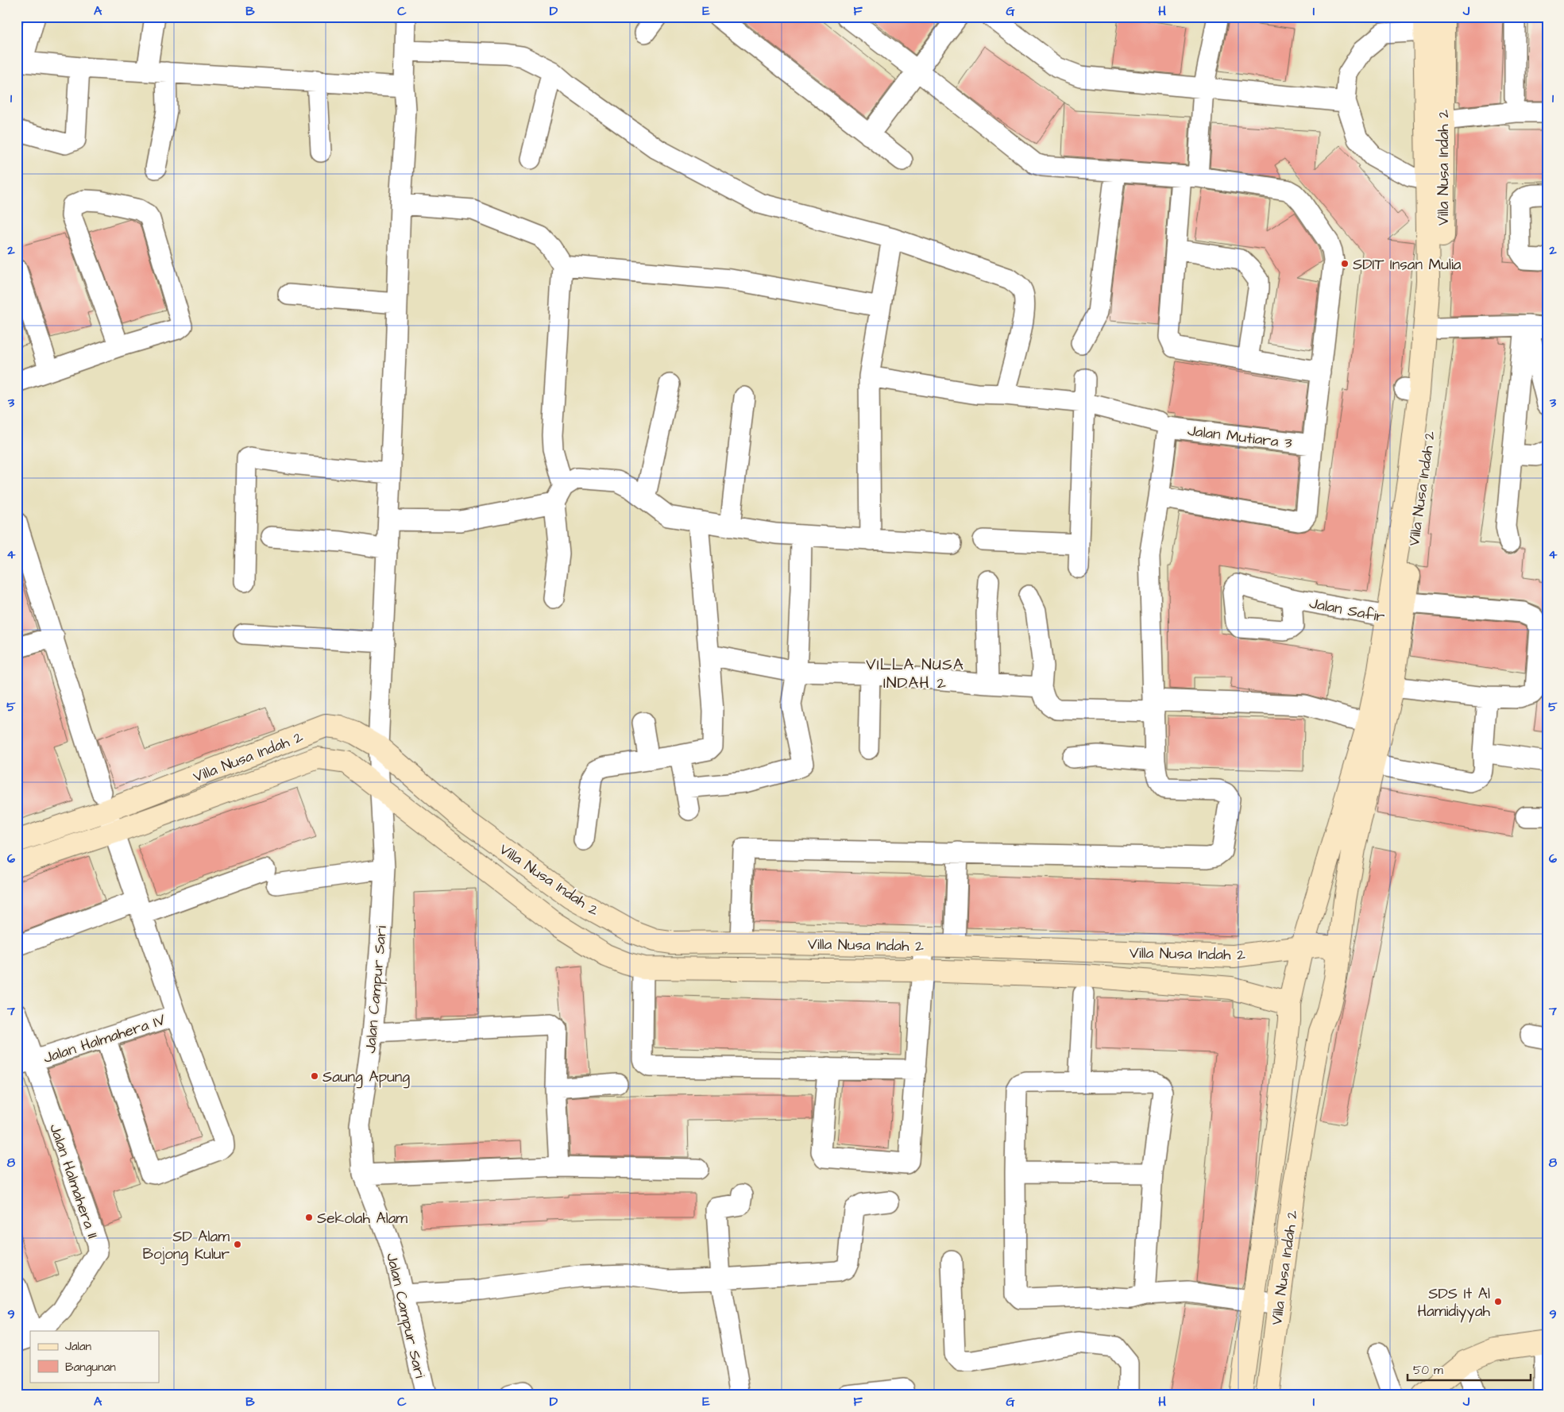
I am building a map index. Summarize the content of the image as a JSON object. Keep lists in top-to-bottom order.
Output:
{
  "streets": {
    "main road": ["Villa Nusa Indah 2"],
    "street": [
      "Jalan Mutiara 3",
      "Jalan Safir",
      "Jalan Campur Sari",
      "Jalan Halmahera IV",
      "Jalan Halmahera II"
    ]
  },
  "crossings": [
    ["Villa Nusa Indah 2", "Jalan Safir"],
    ["Villa Nusa Indah 2", "Jalan Campur Sari"],
    ["Jalan Halmahera IV", "Jalan Halmahera II"]
  ],
  "districts": ["VILLA NUSA INDAH 2"],
  "places": [
    "SDIT Insan Mulia",
    "Saung Apung",
    "Sekolah Alam",
    "SD Alam Bojong Kulur",
    "SDS It Al Hamidiyyah"
  ],
  "legend": ["Jalan", "Bangunan"],
  "scale_bar": "50 m",
  "grid": {
    "columns": [
      "A",
      "B",
      "C",
      "D",
      "E",
      "F",
      "G",
      "H",
      "I",
      "J"
    ],
    "rows": [
      "1",
      "2",
      "3",
      "4",
      "5",
      "6",
      "7",
      "8",
      "9"
    ]
  }
}
